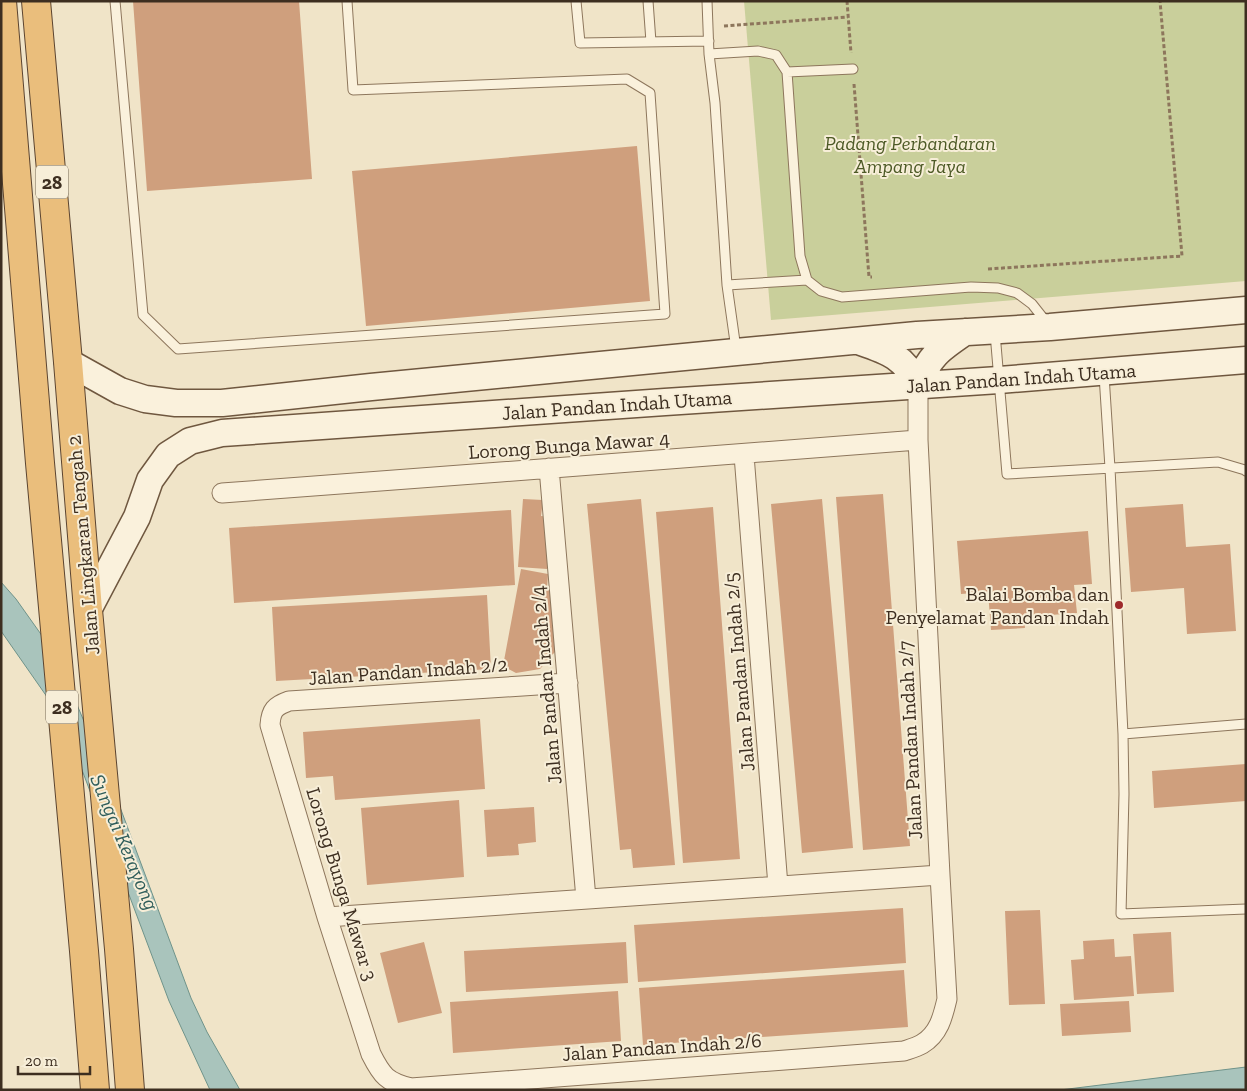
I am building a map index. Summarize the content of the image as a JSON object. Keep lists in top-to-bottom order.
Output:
{
  "streets": {
    "highway": ["28", "Jalan Lingkaran Tengah 2"],
    "main road": ["Jalan Pandan Indah Utama"],
    "street": [
      "Lorong Bunga Mawar 4",
      "Jalan Pandan Indah 2/2",
      "Jalan Pandan Indah 2/5",
      "Jalan Pandan Indah 2/4",
      "Jalan Pandan Indah 2/7",
      "Lorong Bunga Mawar 3",
      "Jalan Pandan Indah 2/6"
    ]
  },
  "crossings": [
    ["Jalan Pandan Indah Utama", "Jalan Lingkaran Tengah 2"],
    ["Jalan Pandan Indah Utama", "Jalan Pandan Indah 2/7"],
    ["Lorong Bunga Mawar 4", "Jalan Pandan Indah 2/5"],
    ["Lorong Bunga Mawar 4", "Jalan Pandan Indah 2/4"],
    ["Lorong Bunga Mawar 4", "Jalan Pandan Indah 2/7"],
    ["Jalan Pandan Indah 2/2", "Jalan Pandan Indah 2/4"],
    ["Jalan Pandan Indah 2/2", "Lorong Bunga Mawar 3"],
    ["Jalan Pandan Indah 2/7", "Jalan Pandan Indah 2/6"],
    ["Lorong Bunga Mawar 3", "Jalan Pandan Indah 2/6"]
  ],
  "water": ["Sungai Kerayong"],
  "parks": ["Padang Perbandaran Ampang Jaya"],
  "places": ["Balai Bomba dan Penyelamat Pandan Indah"],
  "scale_bar": "20 m"
}
